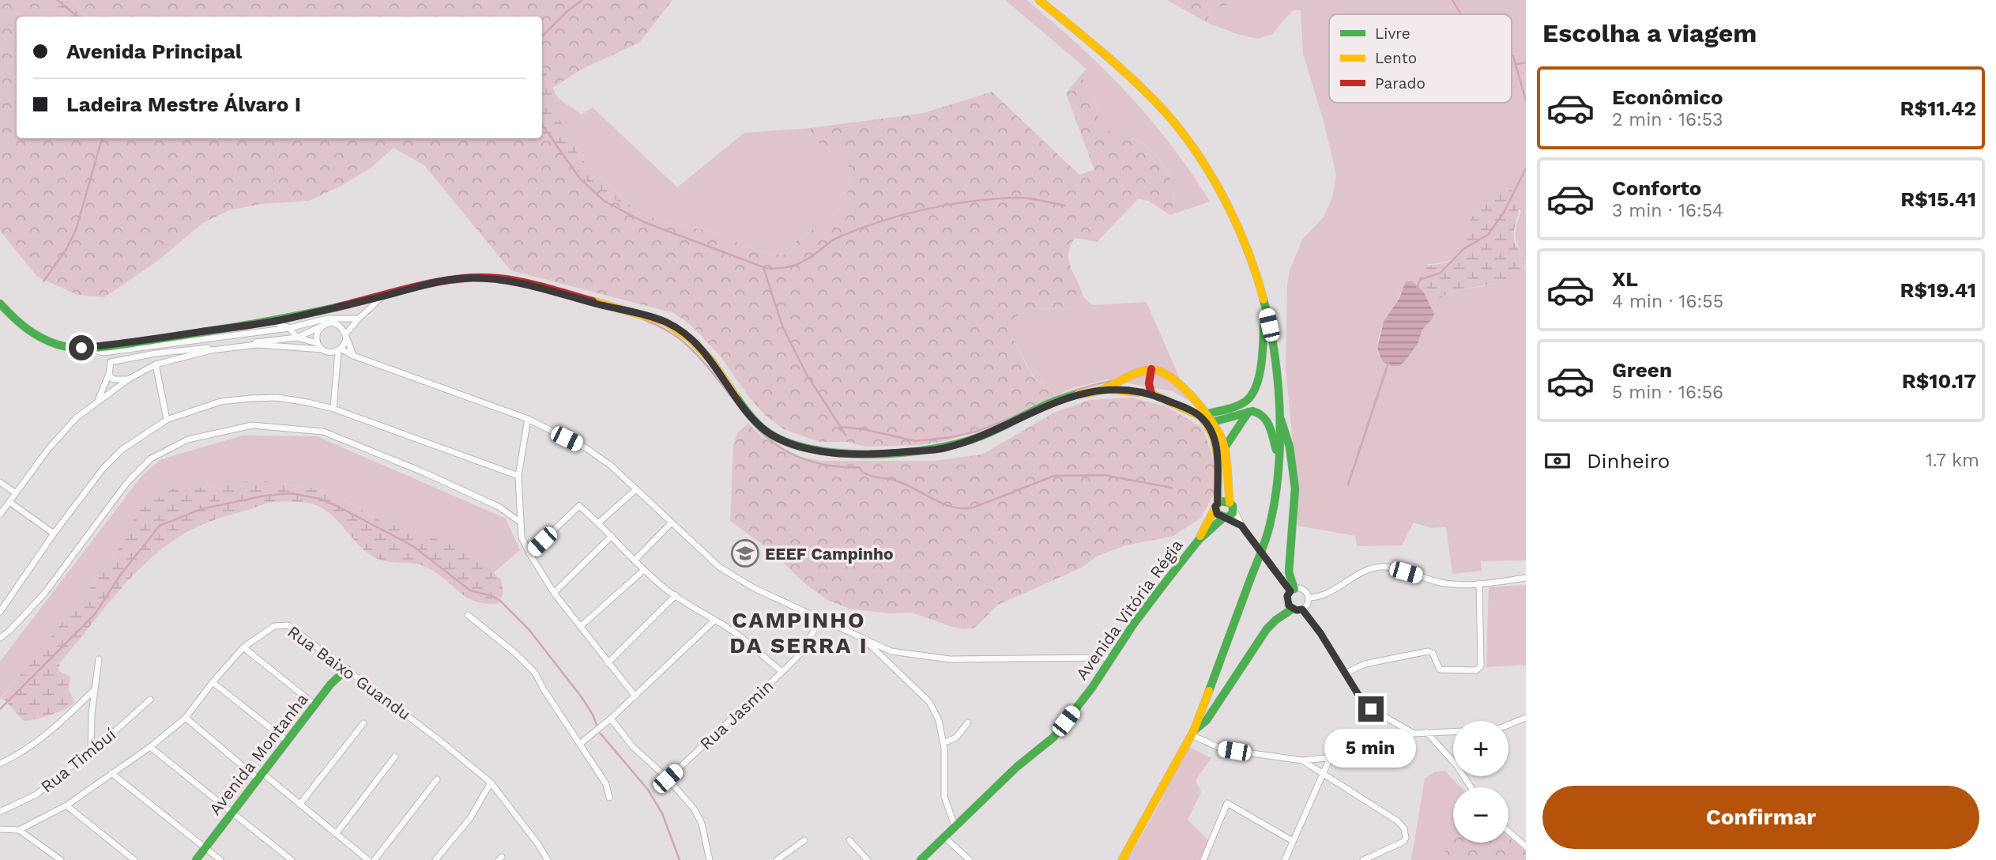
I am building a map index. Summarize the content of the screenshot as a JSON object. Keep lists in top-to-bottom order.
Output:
{
  "streets": {
    "street": [
      "Avenida Vitória Régia",
      "Rua Baixo Guandu",
      "Rua Jasmin",
      "Avenida Montanha",
      "Rua Timbuí"
    ]
  },
  "crossings": [
    ["Rua Baixo Guandu", "Avenida Montanha"]
  ],
  "districts": ["CAMPINHO DA SERRA I"],
  "places": {
    "school or university": ["EEEF Campinho"]
  },
  "legend": ["Livre", "Lento", "Parado"],
  "page": {
    "heading": "Escolha a viagem",
    "banner": ["Avenida Principal", "Ladeira Mestre Álvaro I"],
    "list": [
      {
        "name": "Econômico",
        "note": "2 min · 16:53",
        "value": "R$11.42"
      },
      {
        "name": "Conforto",
        "note": "3 min · 16:54",
        "value": "R$15.41"
      },
      {
        "name": "XL",
        "note": "4 min · 16:55",
        "value": "R$19.41"
      },
      {
        "name": "Green",
        "note": "5 min · 16:56",
        "value": "R$10.17"
      }
    ],
    "pay": ["Dinheiro", "1.7 km"],
    "map_buttons": ["+", "−"],
    "bubble": "5 min",
    "buttons": "Confirmar"
  }
}
